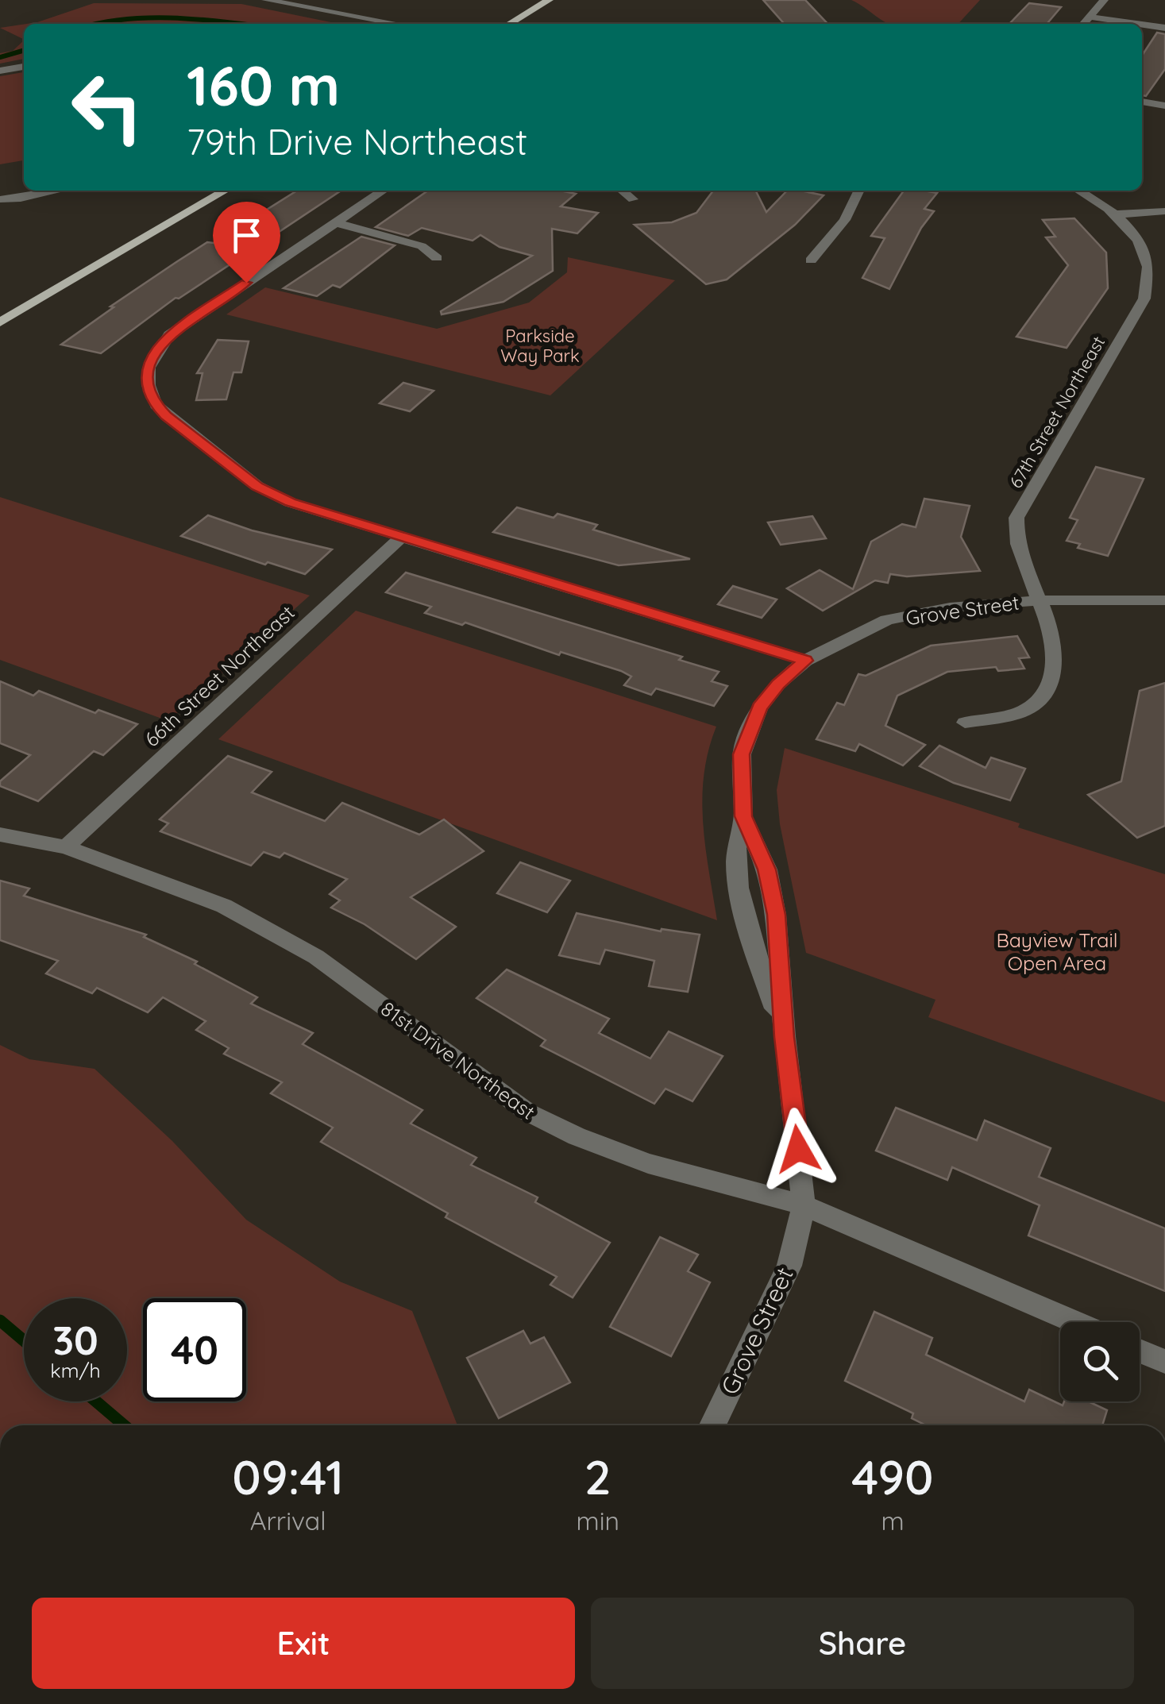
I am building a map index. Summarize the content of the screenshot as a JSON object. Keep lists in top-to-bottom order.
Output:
{
  "streets": {
    "street": [
      "67th Street Northeast",
      "Grove Street",
      "66th Street Northeast",
      "81st Drive Northeast"
    ]
  },
  "crossings": [
    ["67th Street Northeast", "Grove Street"],
    ["Grove Street", "81st Drive Northeast"],
    ["66th Street Northeast", "81st Drive Northeast"]
  ],
  "parks": ["Parkside Way Park", "Bayview Trail Open Area"],
  "page": {
    "turn": ["160 m", "79th Drive Northeast"],
    "speed": "30 km/h",
    "limit": "40",
    "eta": [
      "09:41",
      "Arrival",
      "2",
      "min",
      "490",
      "m"
    ],
    "buttons": ["Exit", "Share"]
  }
}
